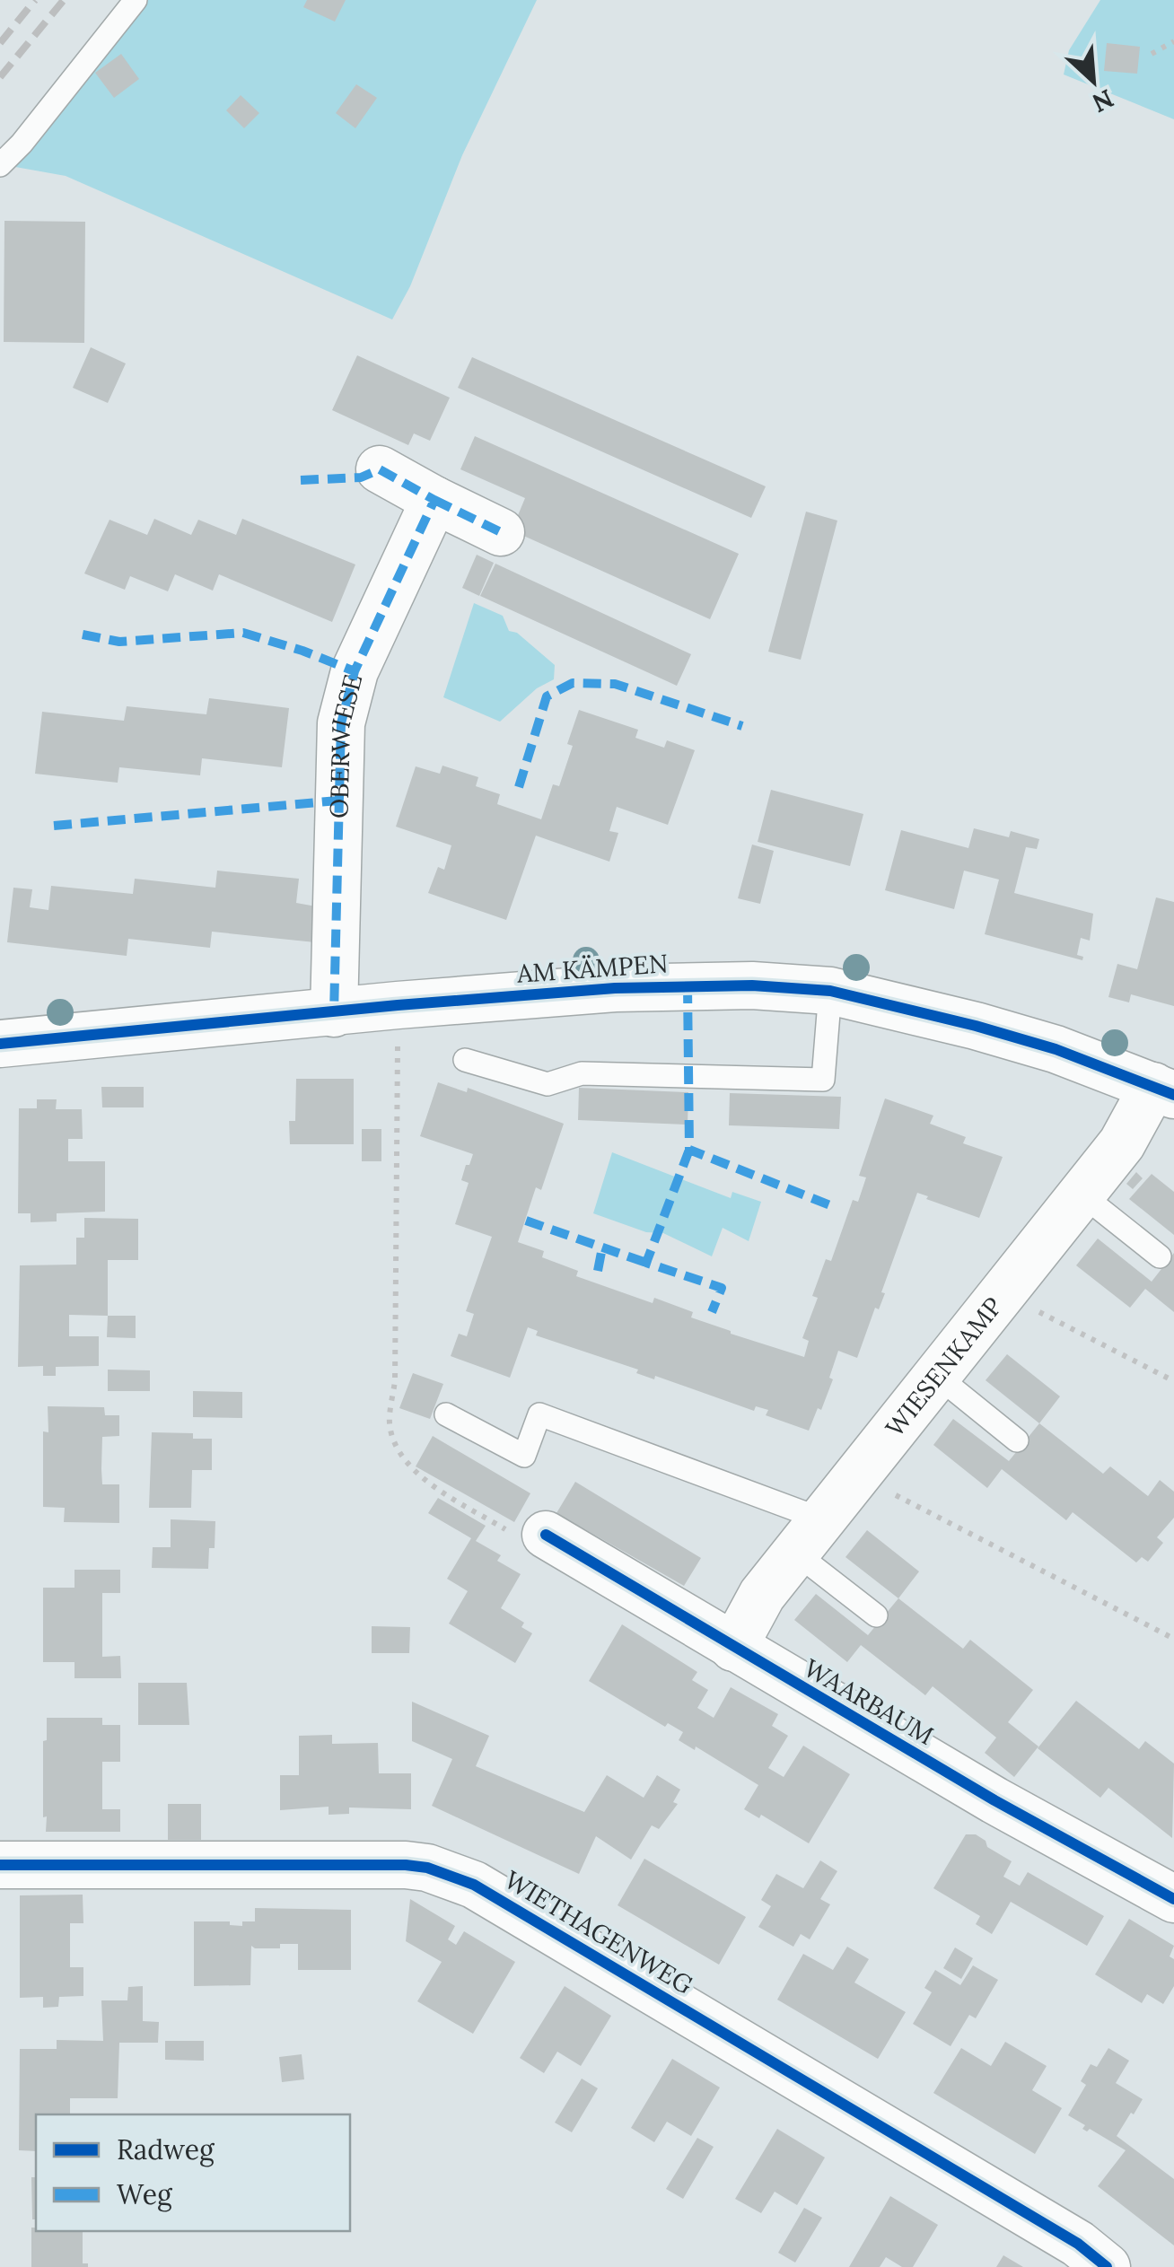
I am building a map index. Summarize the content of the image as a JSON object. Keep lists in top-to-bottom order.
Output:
{
  "streets": {
    "street": [
      "OBERWIESE",
      "AM KÄMPEN",
      "WIESENKAMP",
      "WAARBAUM",
      "WIETHAGENWEG"
    ]
  },
  "crossings": [
    ["OBERWIESE", "AM KÄMPEN"],
    ["AM KÄMPEN", "WIESENKAMP"],
    ["WIESENKAMP", "WAARBAUM"]
  ],
  "legend": ["Radweg", "Weg"],
  "north": "bottom right"
}
